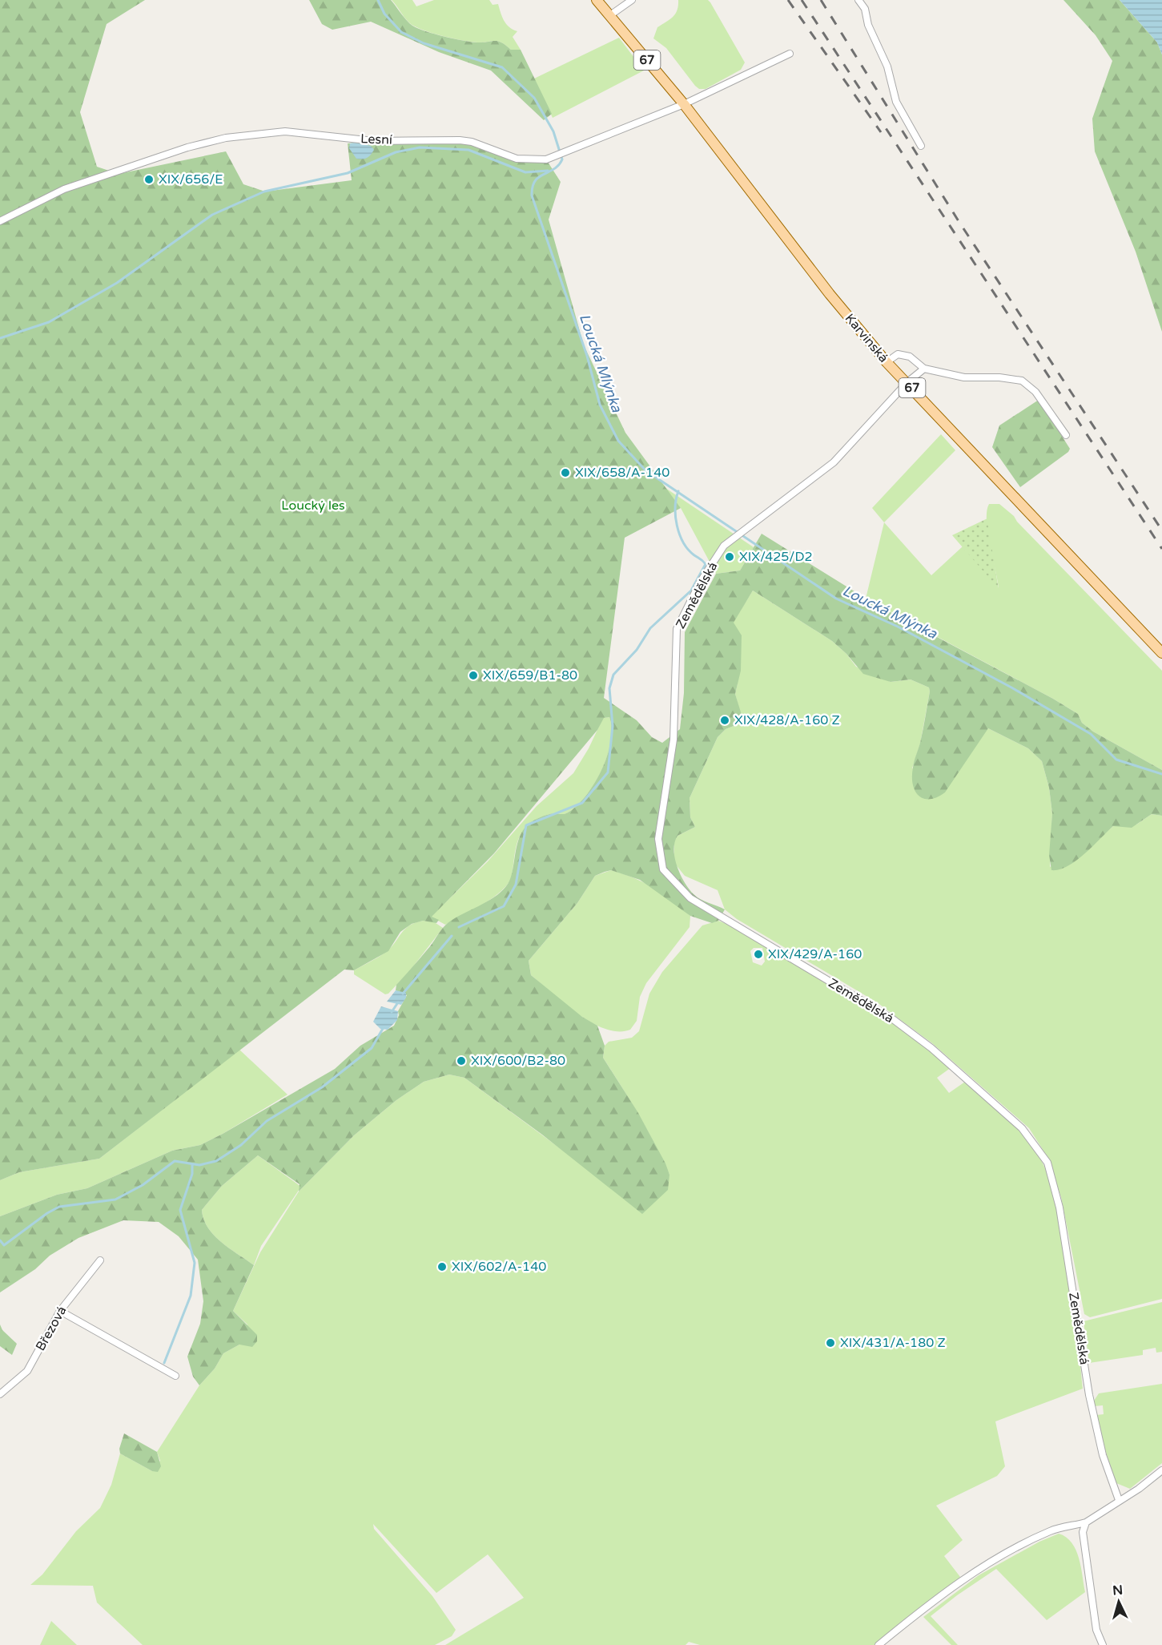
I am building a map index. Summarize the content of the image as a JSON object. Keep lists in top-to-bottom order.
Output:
{
  "streets": {
    "main road": ["67", "Karvinská"],
    "street": ["Lesní", "Zemědělská", "Březová"]
  },
  "crossings": [
    ["Lesní", "Karvinská"],
    ["Karvinská", "Zemědělská"]
  ],
  "water": ["Loucká Mlýnka"],
  "parks": ["Loucký les"],
  "places": [
    "XIX/656/E",
    "XIX/658/A-140",
    "XIX/425/D2",
    "XIX/659/B1-80",
    "XIX/428/A-160 Z",
    "XIX/429/A-160",
    "XIX/600/B2-80",
    "XIX/602/A-140",
    "XIX/431/A-180 Z"
  ],
  "north": "top"
}
